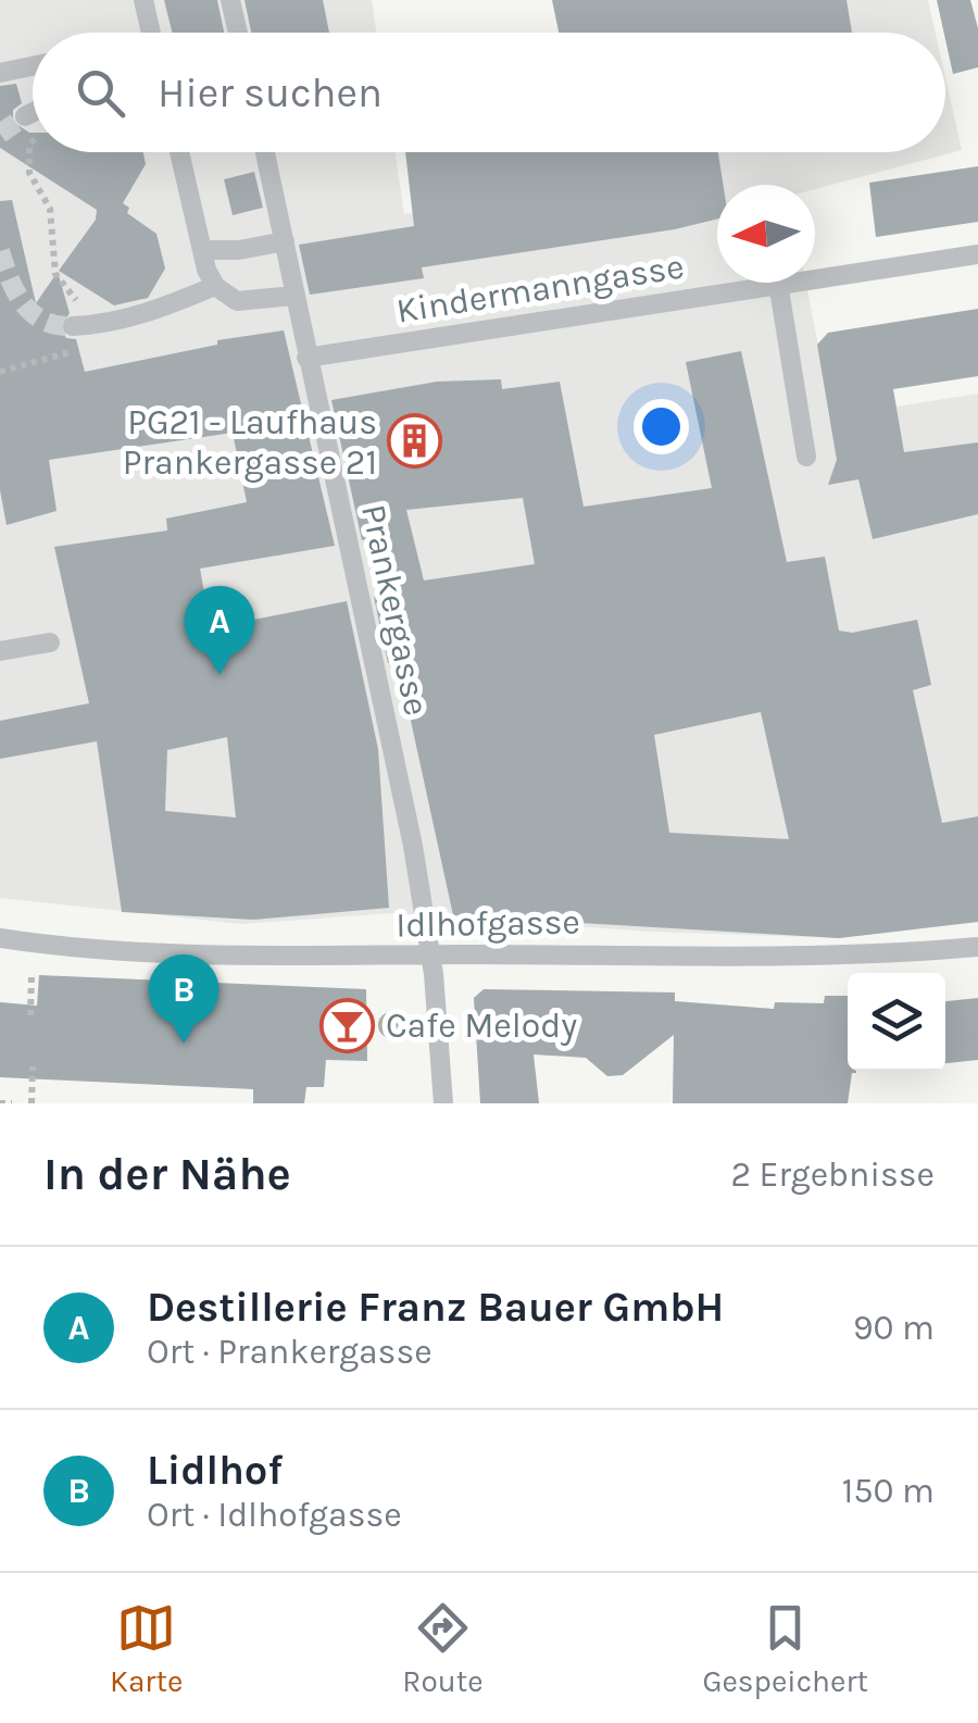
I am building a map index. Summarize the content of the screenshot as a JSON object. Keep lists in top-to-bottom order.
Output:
{
  "streets": {
    "street": ["Kindermanngasse", "Prankergasse", "Idlhofgasse"]
  },
  "crossings": [
    ["Kindermanngasse", "Prankergasse"],
    ["Prankergasse", "Idlhofgasse"]
  ],
  "places": {
    "building": ["PG21 - Laufhaus Prankergasse 21"],
    "bar": ["Cafe Melody"]
  },
  "north": "left",
  "page": {
    "search": "Hier suchen",
    "pins": ["A", "B"],
    "heading": ["In der Nähe", "2 Ergebnisse"],
    "list": [
      {
        "mark": "A",
        "name": "Destillerie Franz Bauer GmbH",
        "note": "Ort · Prankergasse",
        "value": "90 m"
      },
      {
        "mark": "B",
        "name": "Lidlhof",
        "note": "Ort · Idlhofgasse",
        "value": "150 m"
      }
    ],
    "nav": ["Karte", "Route", "Gespeichert"]
  }
}
